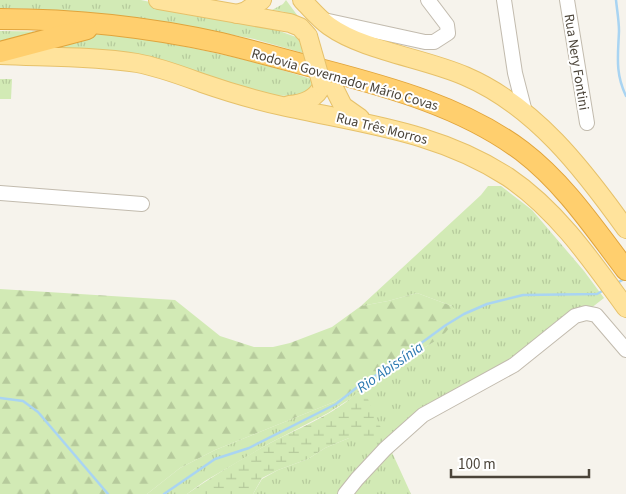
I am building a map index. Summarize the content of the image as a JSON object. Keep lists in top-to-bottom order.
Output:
{
  "streets": {
    "highway": ["Rodovia Governador Mário Covas"],
    "main road": ["Rua Três Morros"],
    "street": ["Rua Nery Fontini"]
  },
  "water": ["Rio Abissínia"],
  "scale_bar": "100 m"
}
